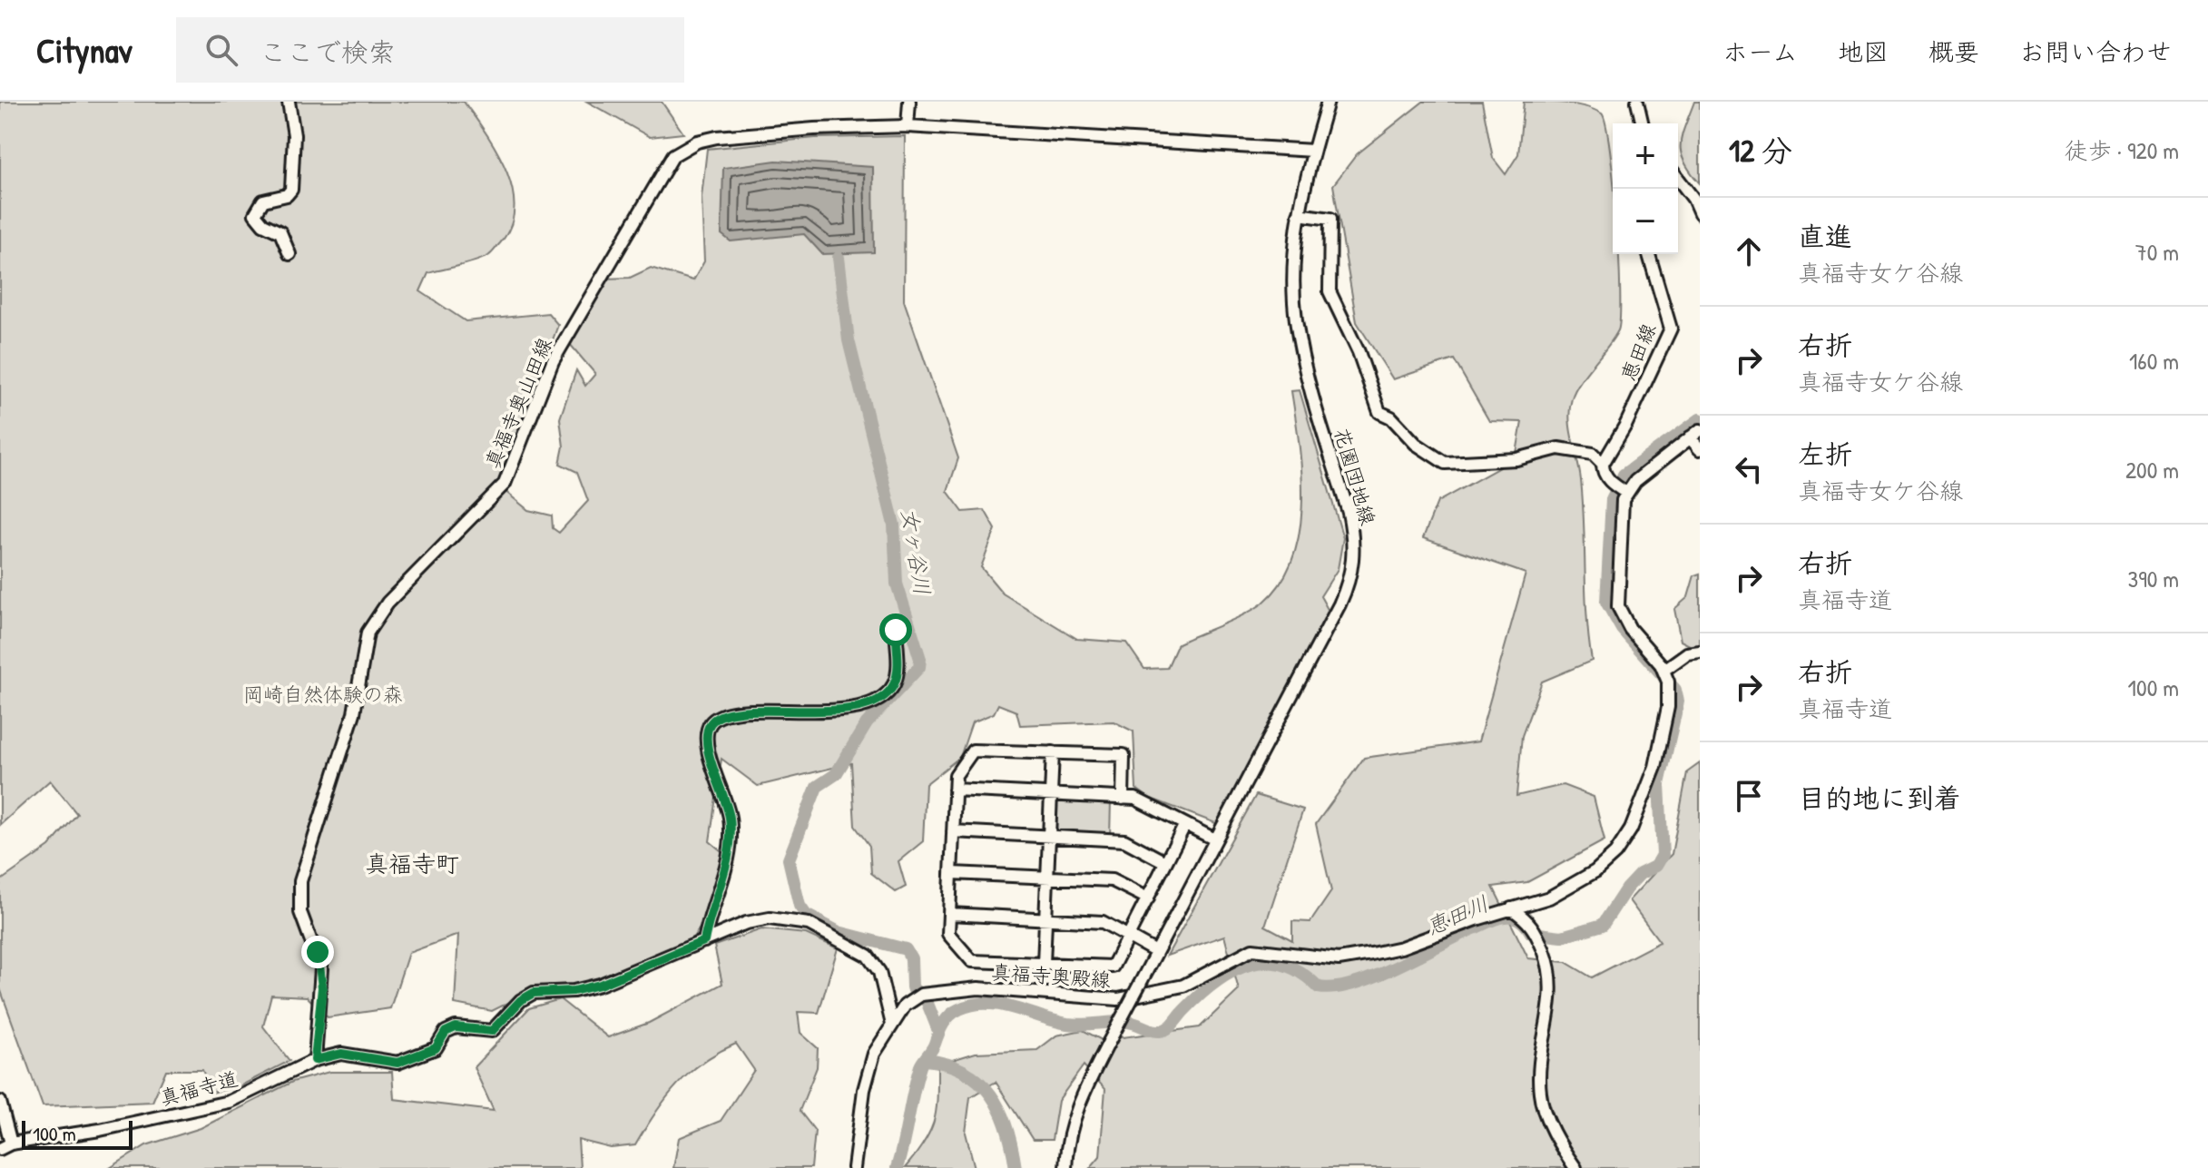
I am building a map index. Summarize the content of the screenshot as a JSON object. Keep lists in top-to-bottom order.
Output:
{
  "streets": {
    "street": [
      "恵田線",
      "真福寺奥山田線",
      "花園団地線",
      "真福寺奥殿線",
      "真福寺道"
    ]
  },
  "crossings": [
    ["真福寺奥山田線", "花園団地線"],
    ["真福寺奥山田線", "真福寺道"]
  ],
  "districts": ["真福寺町"],
  "water": ["女ヶ谷川", "恵田川"],
  "parks": ["岡崎自然体験の森"],
  "scale_bar": "100 m",
  "page": {
    "header": "Citynav",
    "search": "ここで検索",
    "nav": [
      "ホーム",
      "地図",
      "概要",
      "お問い合わせ"
    ],
    "heading": ["12 分", "徒歩 · 920 m"],
    "map_buttons": ["+", "−"],
    "list": [
      ["直進", "真福寺女ケ谷線", "70 m"],
      ["右折", "真福寺女ケ谷線", "160 m"],
      ["左折", "真福寺女ケ谷線", "200 m"],
      ["右折", "真福寺道", "390 m"],
      ["右折", "真福寺道", "100 m"],
      "目的地に到着"
    ],
    "scale": "100 m"
  }
}
